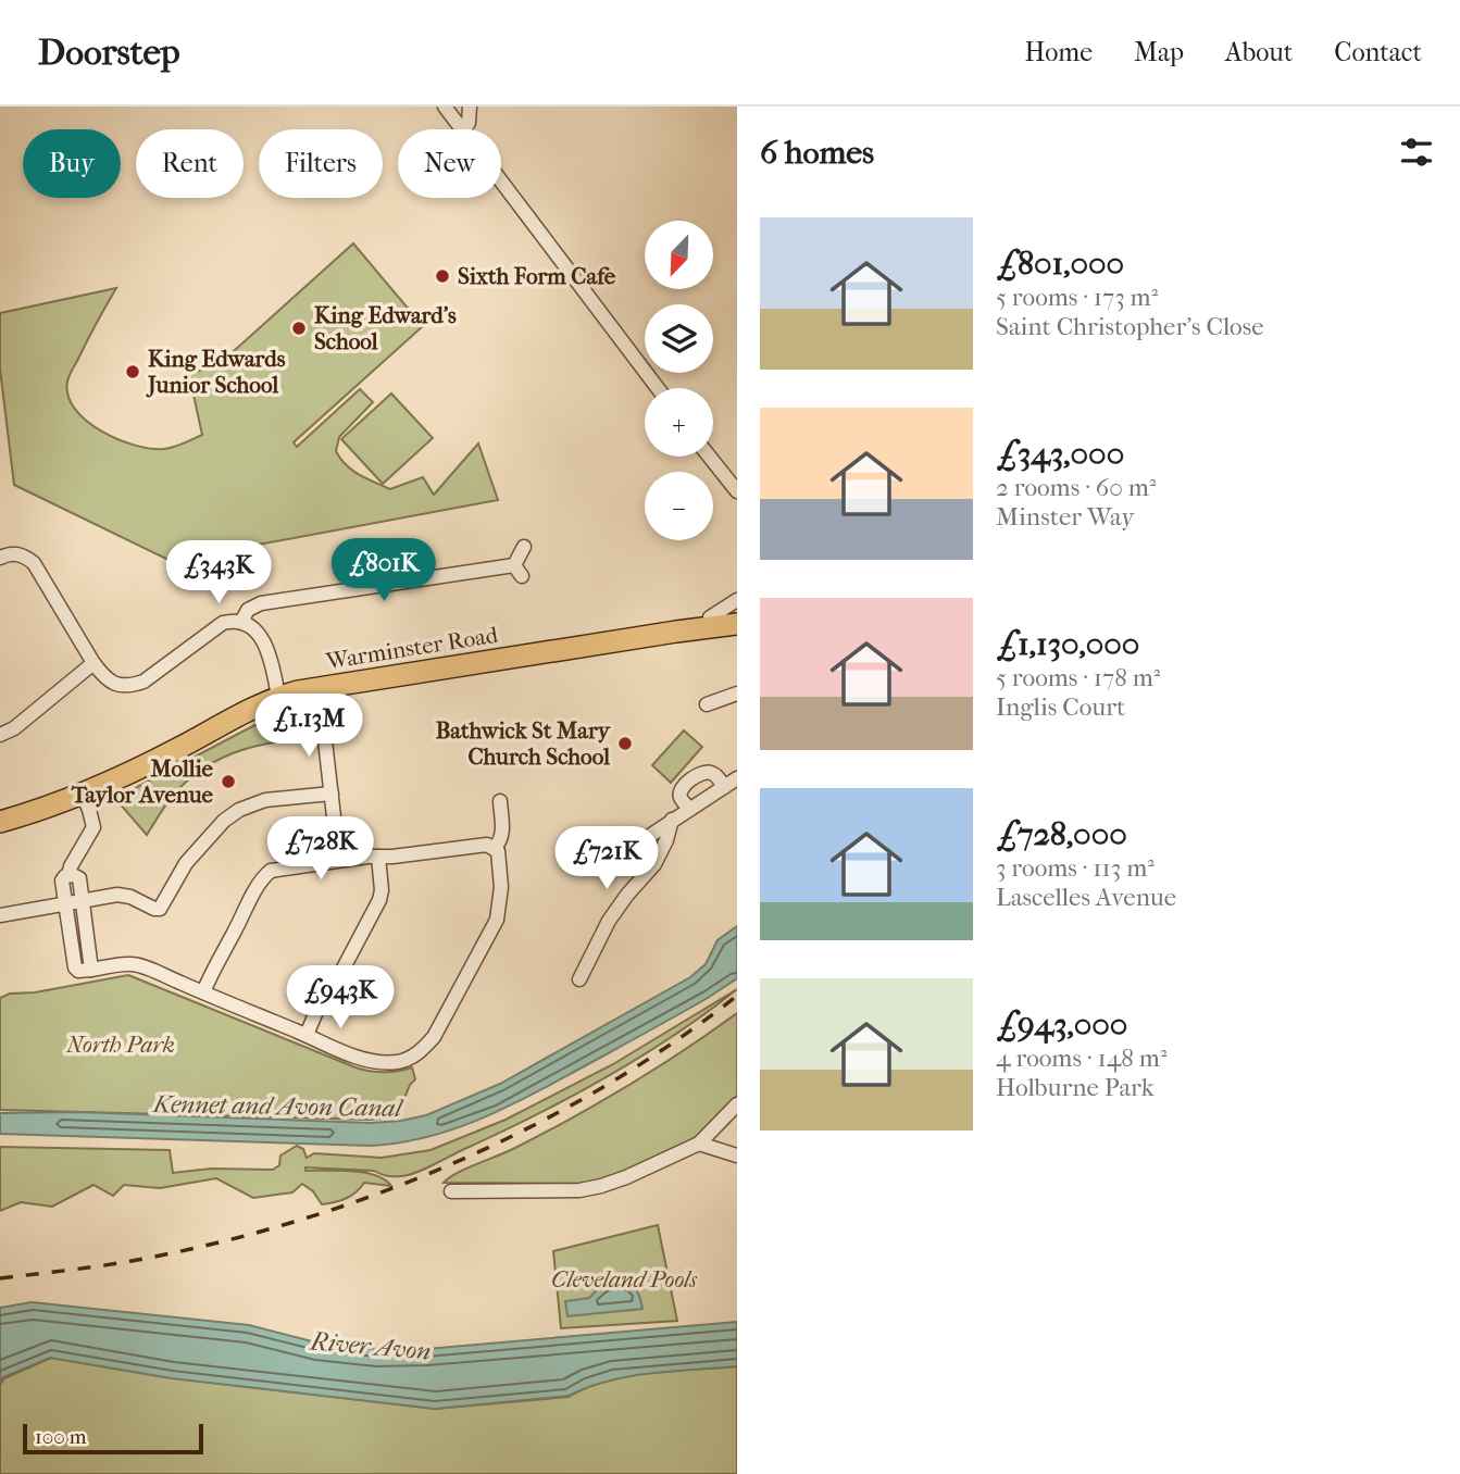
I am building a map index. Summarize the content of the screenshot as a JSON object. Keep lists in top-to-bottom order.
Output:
{
  "streets": {
    "highway": ["Warminster Road"]
  },
  "water": ["Kennet and Avon Canal", "River Avon"],
  "parks": ["North Park", "Cleveland Pools"],
  "places": [
    "Sixth Form Cafe",
    "King Edward's School",
    "King Edwards Junior School",
    "Bathwick St Mary Church School",
    "Mollie Taylor Avenue"
  ],
  "scale_bar": "100 m",
  "north": "bottom left",
  "page": {
    "header": "Doorstep",
    "nav": [
      "Home",
      "Map",
      "About",
      "Contact"
    ],
    "heading": "6 homes",
    "chip": [
      "Buy",
      "Rent",
      "Filters",
      "New"
    ],
    "list": [
      {
        "name": "£801,000",
        "note": "5 rooms · 173 m² · Saint Christopher's Close"
      },
      {
        "name": "£343,000",
        "note": "2 rooms · 60 m² · Minster Way"
      },
      {
        "name": "£1,130,000",
        "note": "5 rooms · 178 m² · Inglis Court"
      },
      {
        "name": "£728,000",
        "note": "3 rooms · 113 m² · Lascelles Avenue"
      },
      {
        "name": "£943,000",
        "note": "4 rooms · 148 m² · Holburne Park"
      }
    ],
    "map_buttons": ["+", "−"],
    "price": [
      "£801K",
      "£343K",
      "£1.13M",
      "£728K",
      "£721K",
      "£943K"
    ],
    "scale": "100 m"
  }
}
